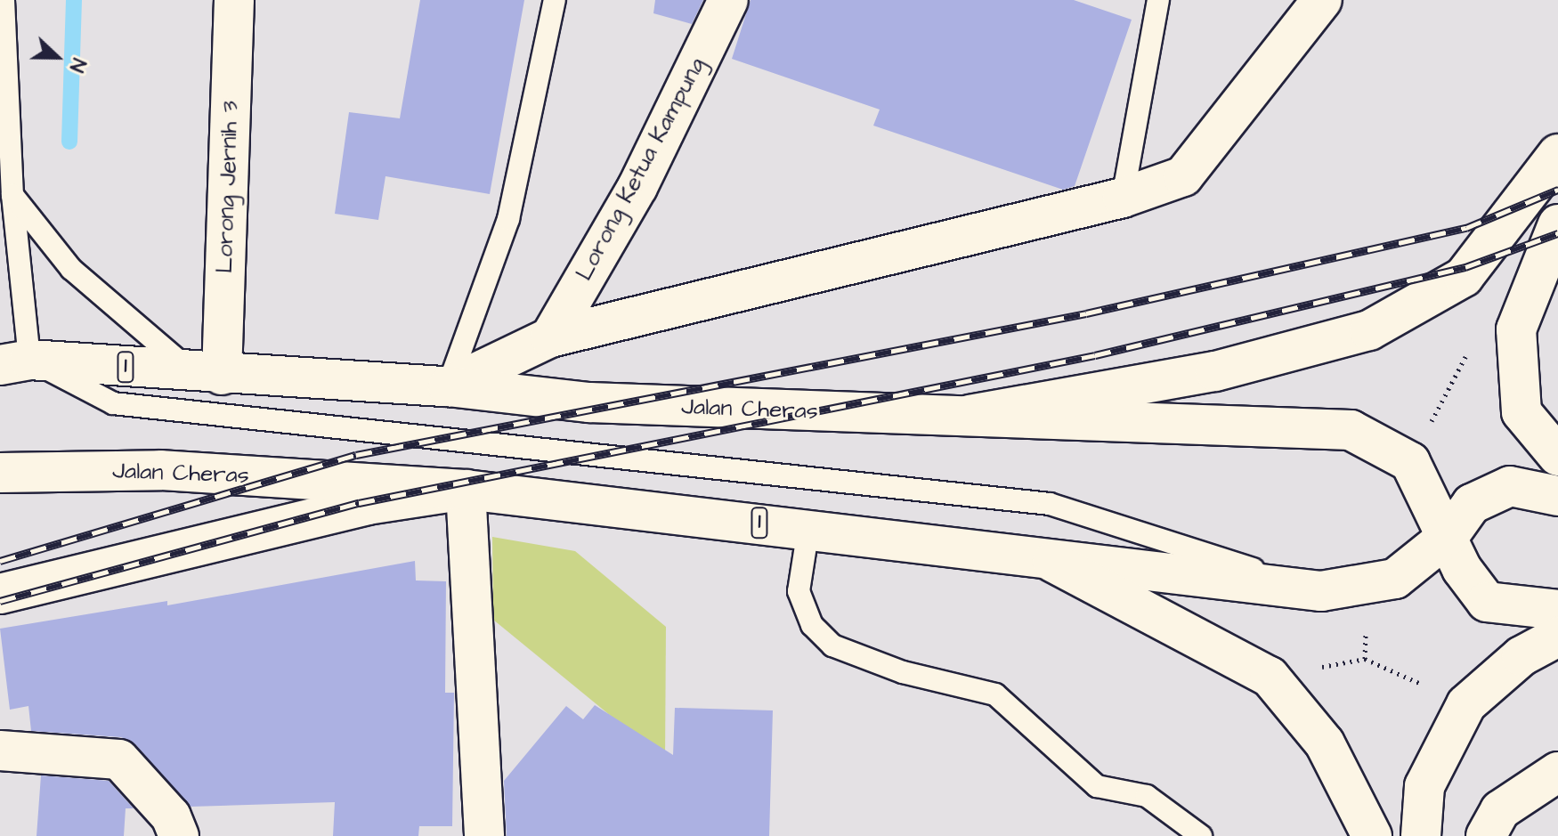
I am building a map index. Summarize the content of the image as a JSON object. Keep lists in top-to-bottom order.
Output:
{
  "streets": {
    "main road": [
      "Lorong Ketua Kampung",
      "Lorong Jernih 3",
      "1",
      "Jalan Cheras"
    ]
  },
  "crossings": [
    ["Lorong Jernih 3", "Jalan Cheras"]
  ],
  "north": "right"
}
